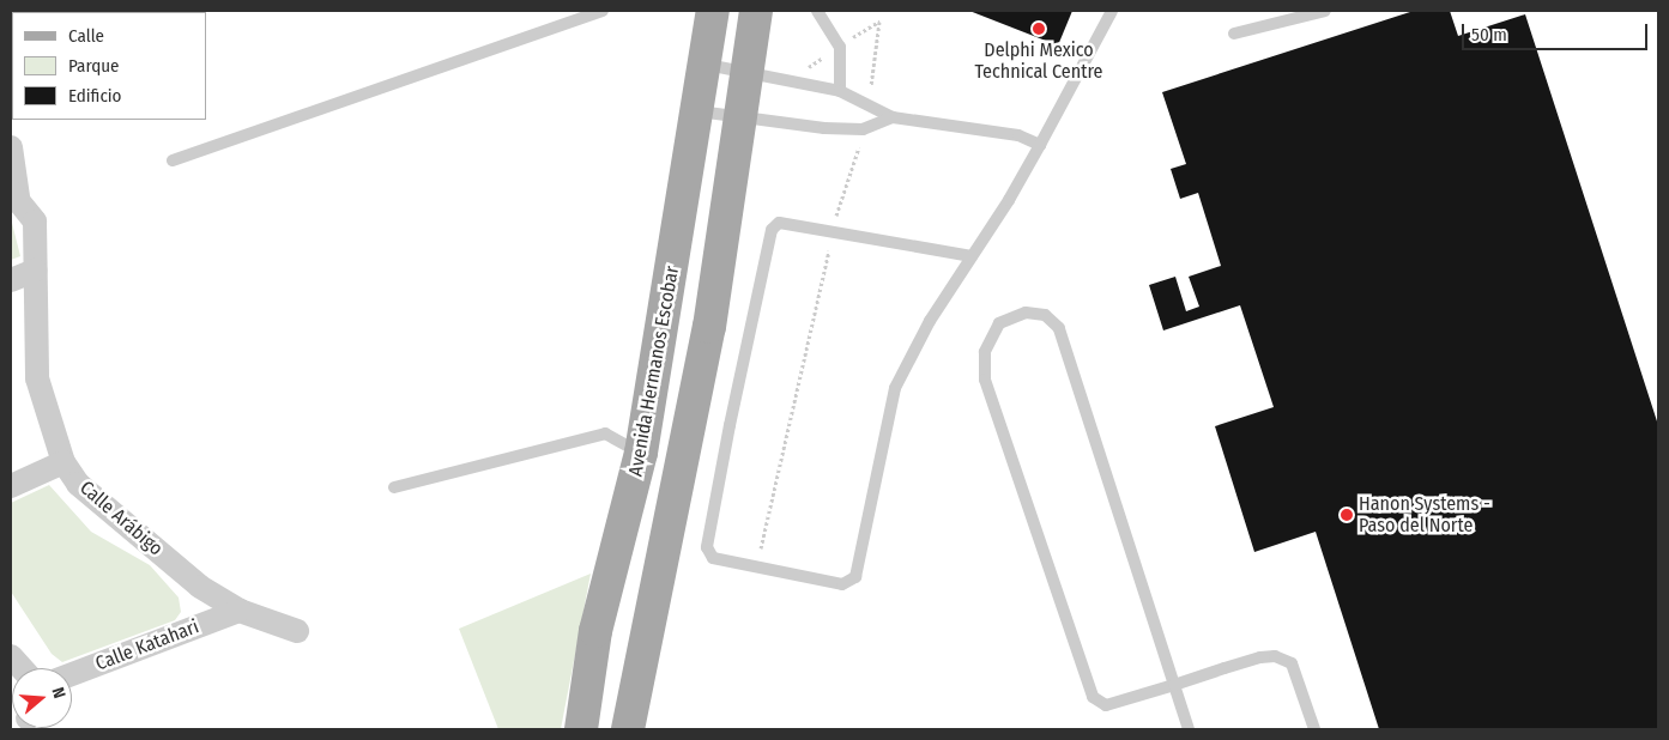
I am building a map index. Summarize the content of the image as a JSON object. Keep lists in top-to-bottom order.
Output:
{
  "streets": {
    "main road": ["Avenida Hermanos Escobar"],
    "street": ["Calle Arábigo", "Calle Katahari"]
  },
  "crossings": [
    ["Calle Arábigo", "Calle Katahari"]
  ],
  "places": ["Delphi Mexico Technical Centre", "Hanon Systems - Paso del Norte"],
  "legend": ["Calle", "Parque", "Edificio"],
  "scale_bar": "50 m",
  "north": "right"
}
